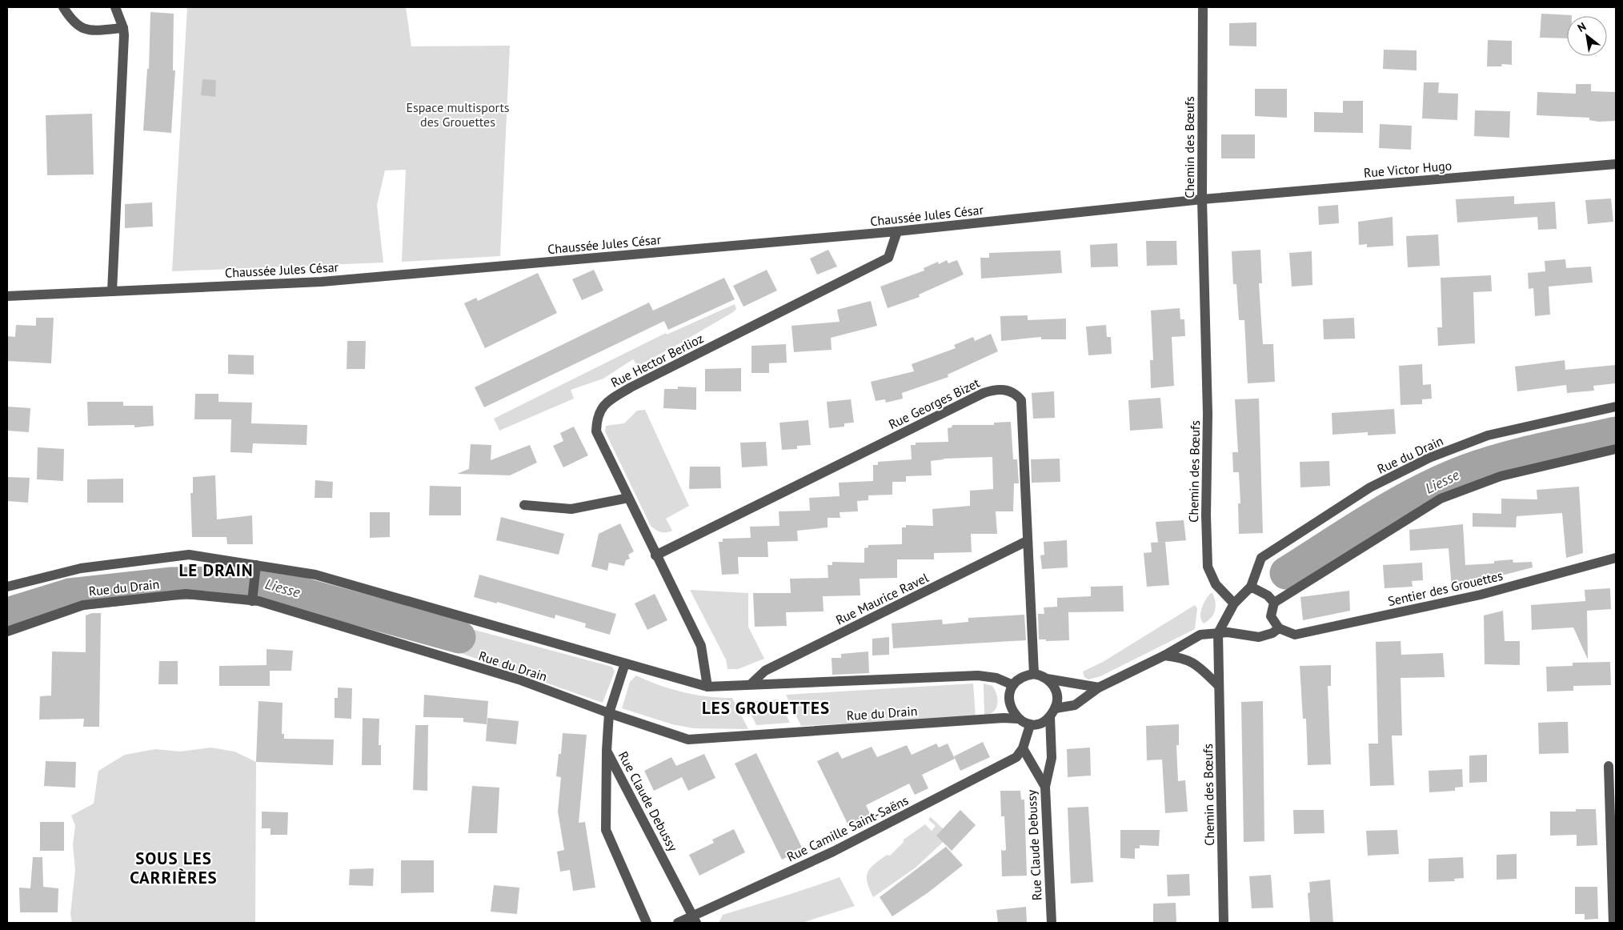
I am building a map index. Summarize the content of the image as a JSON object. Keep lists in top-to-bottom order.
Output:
{
  "streets": {
    "street": [
      "Chemin des Bœufs",
      "Rue Victor Hugo",
      "Chaussée Jules César",
      "Rue Hector Berlioz",
      "Rue Georges Bizet",
      "Rue du Drain",
      "Sentier des Grouettes",
      "Rue Maurice Ravel",
      "Rue Claude Debussy",
      "Rue Camille Saint-Saëns"
    ]
  },
  "crossings": [
    ["Chemin des Bœufs", "Rue Victor Hugo"],
    ["Chemin des Bœufs", "Chaussée Jules César"],
    ["Rue Victor Hugo", "Chaussée Jules César"],
    ["Chaussée Jules César", "Rue Hector Berlioz"],
    ["Rue Hector Berlioz", "Rue Georges Bizet"],
    ["Rue Hector Berlioz", "Rue du Drain"],
    ["Rue Georges Bizet", "Rue du Drain"],
    ["Rue Georges Bizet", "Rue Maurice Ravel"],
    ["Rue du Drain", "Rue Maurice Ravel"],
    ["Rue du Drain", "Rue Claude Debussy"],
    ["Rue Claude Debussy", "Rue Camille Saint-Saëns"]
  ],
  "districts": ["LE DRAIN", "LES GROUETTES", "SOUS LES CARRIÈRES"],
  "water": ["Liesse"],
  "parks": ["Espace multisports des Grouettes"],
  "north": "top left"
}
